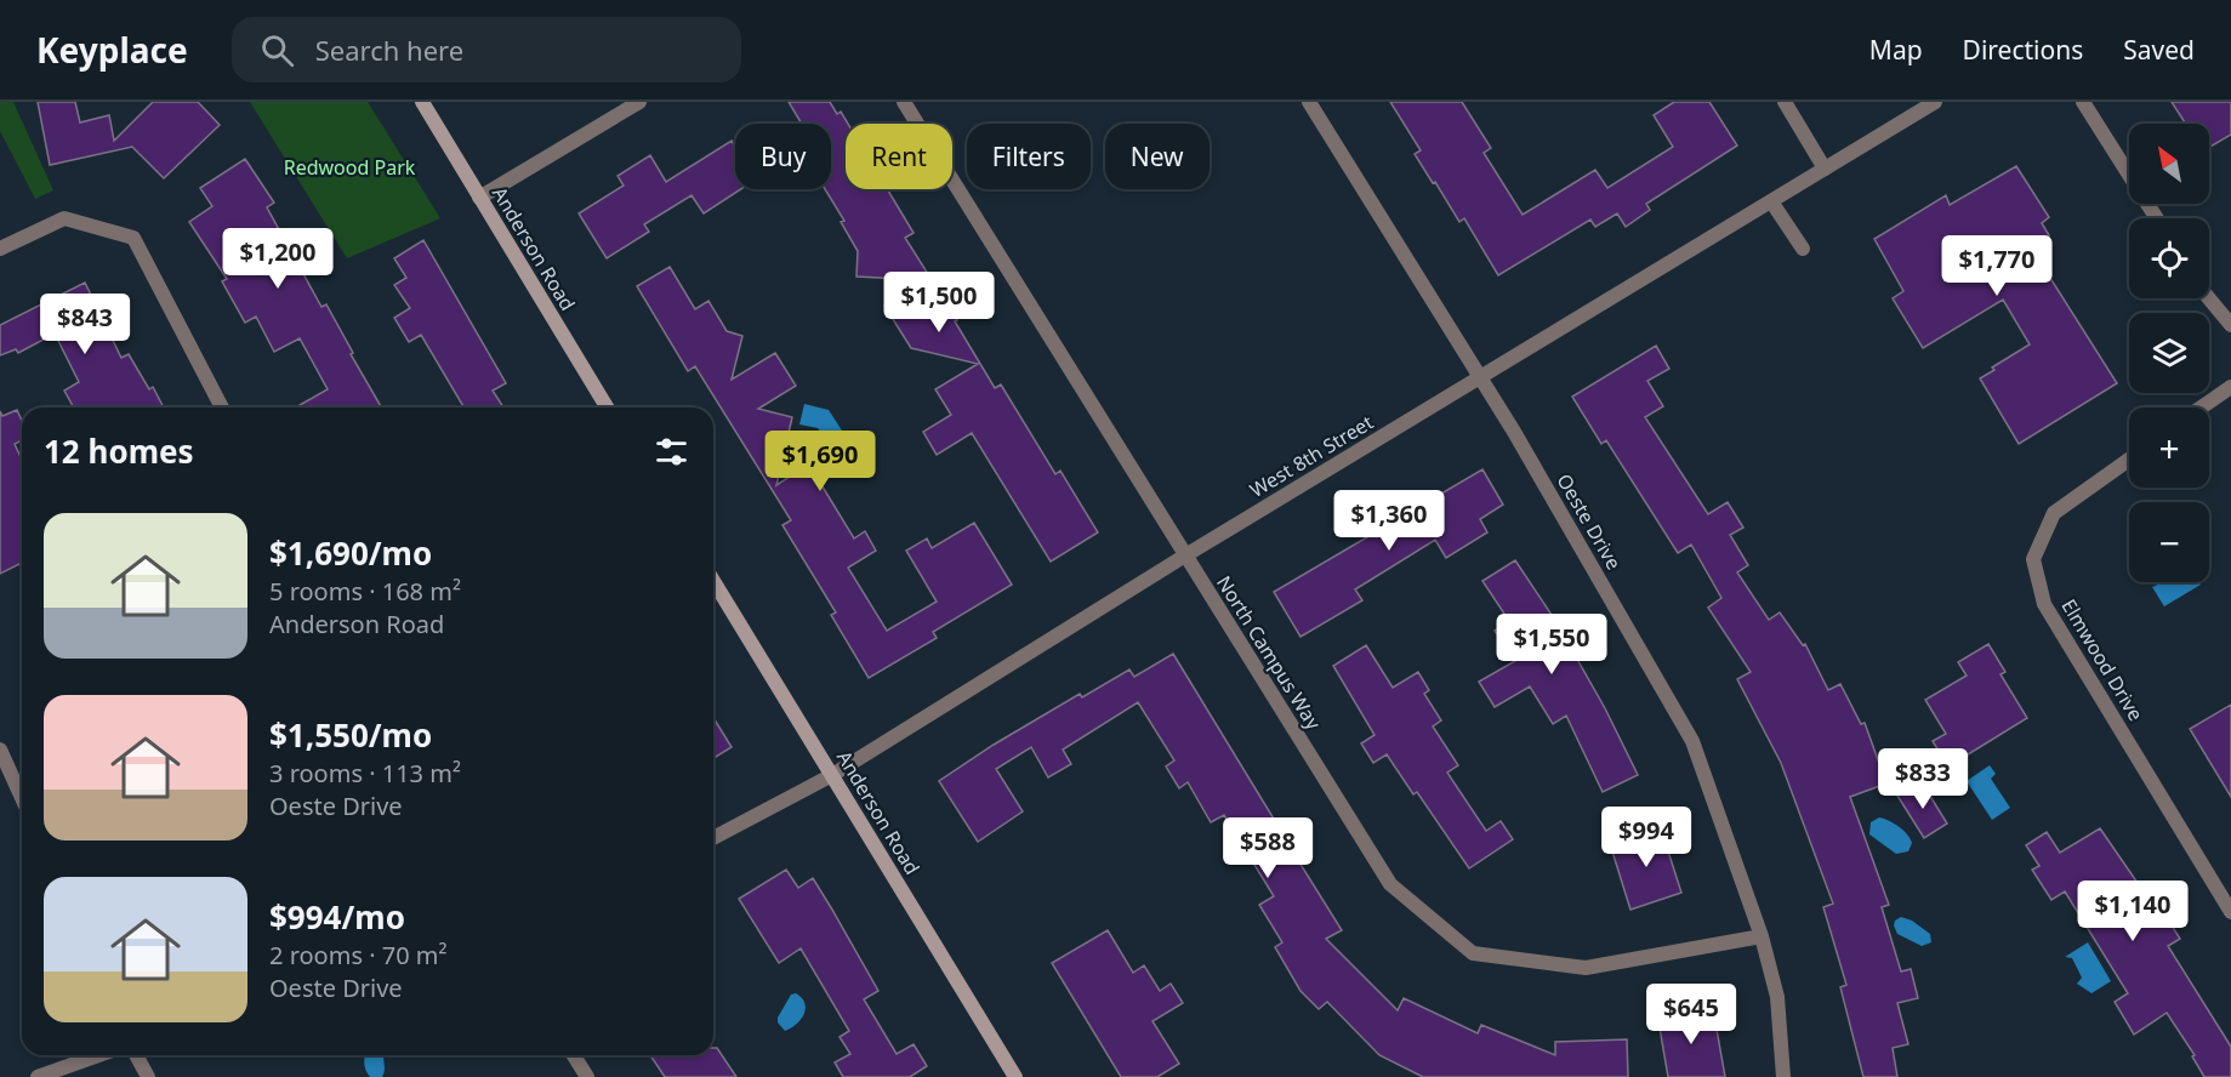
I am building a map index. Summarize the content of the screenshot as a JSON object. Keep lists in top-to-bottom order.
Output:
{
  "streets": {
    "main road": ["Anderson Road"],
    "street": [
      "West 8th Street",
      "Oeste Drive",
      "North Campus Way",
      "Elmwood Drive"
    ]
  },
  "crossings": [
    ["Anderson Road", "West 8th Street"],
    ["West 8th Street", "Oeste Drive"],
    ["West 8th Street", "North Campus Way"],
    ["Oeste Drive", "North Campus Way"]
  ],
  "parks": ["Redwood Park"],
  "north": "top left",
  "page": {
    "header": "Keyplace",
    "search": "Search here",
    "nav": ["Map", "Directions", "Saved"],
    "map_buttons": ["+", "−"],
    "chip": [
      "Buy",
      "Rent",
      "Filters",
      "New"
    ],
    "price": [
      "$1,200",
      "$1,770",
      "$1,500",
      "$843",
      "$1,690",
      "$1,360",
      "$1,550",
      "$833",
      "$994",
      "$588",
      "$1,140",
      "$645"
    ],
    "heading": "12 homes",
    "list": [
      {
        "name": "$1,690/mo",
        "note": "5 rooms · 168 m² · Anderson Road"
      },
      {
        "name": "$1,550/mo",
        "note": "3 rooms · 113 m² · Oeste Drive"
      },
      {
        "name": "$994/mo",
        "note": "2 rooms · 70 m² · Oeste Drive"
      }
    ]
  }
}
